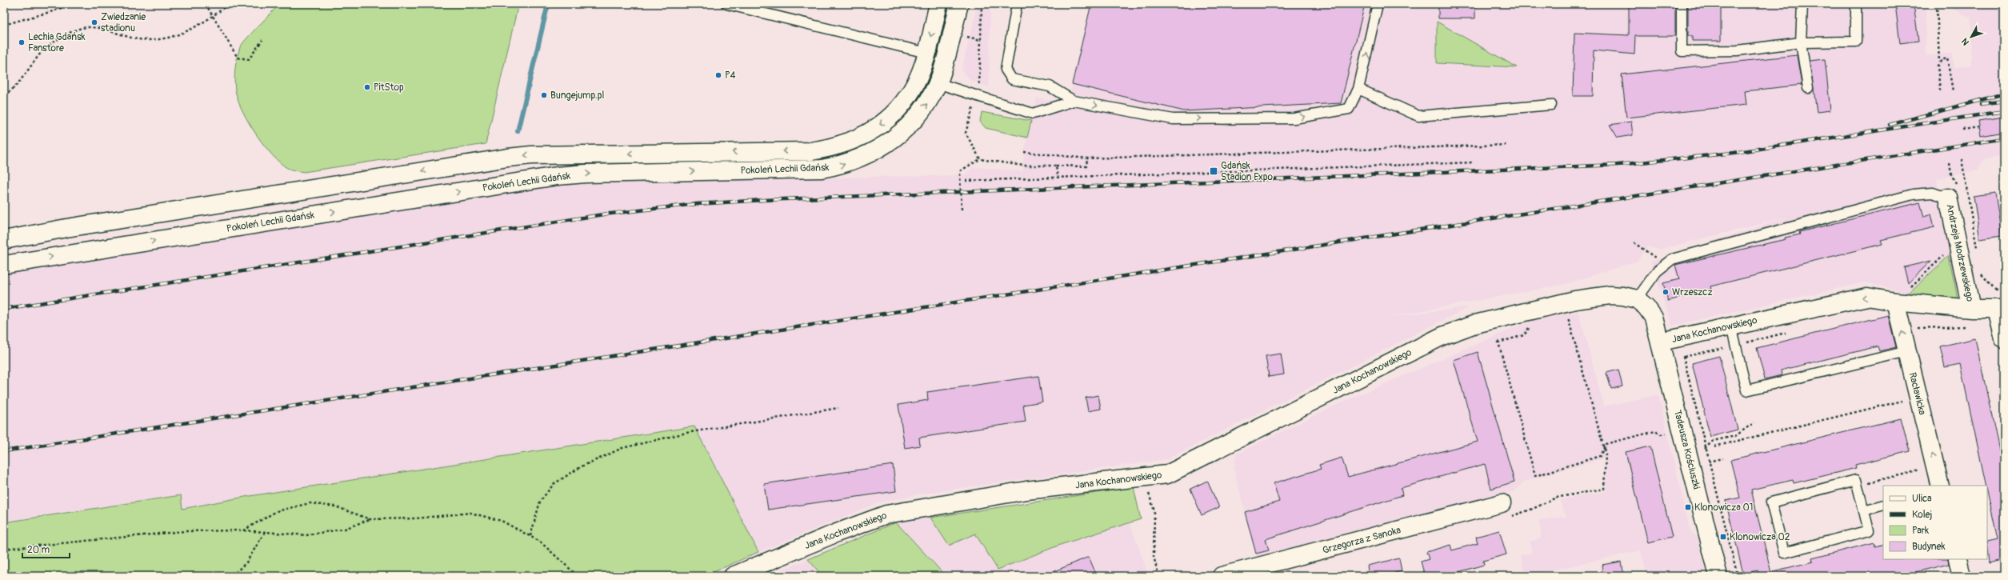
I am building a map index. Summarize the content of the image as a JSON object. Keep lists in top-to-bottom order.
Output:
{
  "streets": {
    "street": [
      "Pokoleń Lechii Gdańsk",
      "Andrzeja Modrzewskiego",
      "Jana Kochanowskiego",
      "Racławicka",
      "Tadeusza Kościuszki",
      "Grzegorza z Sanoka"
    ]
  },
  "crossings": [
    ["Andrzeja Modrzewskiego", "Jana Kochanowskiego"],
    ["Jana Kochanowskiego", "Racławicka"],
    ["Jana Kochanowskiego", "Tadeusza Kościuszki"]
  ],
  "one_way": ["Racławicka"],
  "places": {
    "other": [
      "Zwiedzanie stadionu",
      "Lechia Gdańsk Fanstore",
      "P4",
      "PitStop",
      "Bungejump.pl",
      "Wrzeszcz"
    ],
    "transit": ["Gdańsk Stadion Expo", "Klonowicza 01", "Klonowicza 02"]
  },
  "legend": [
    "Ulica",
    "Kolej",
    "Park",
    "Budynek"
  ],
  "scale_bar": "20 m",
  "north": "bottom left"
}
